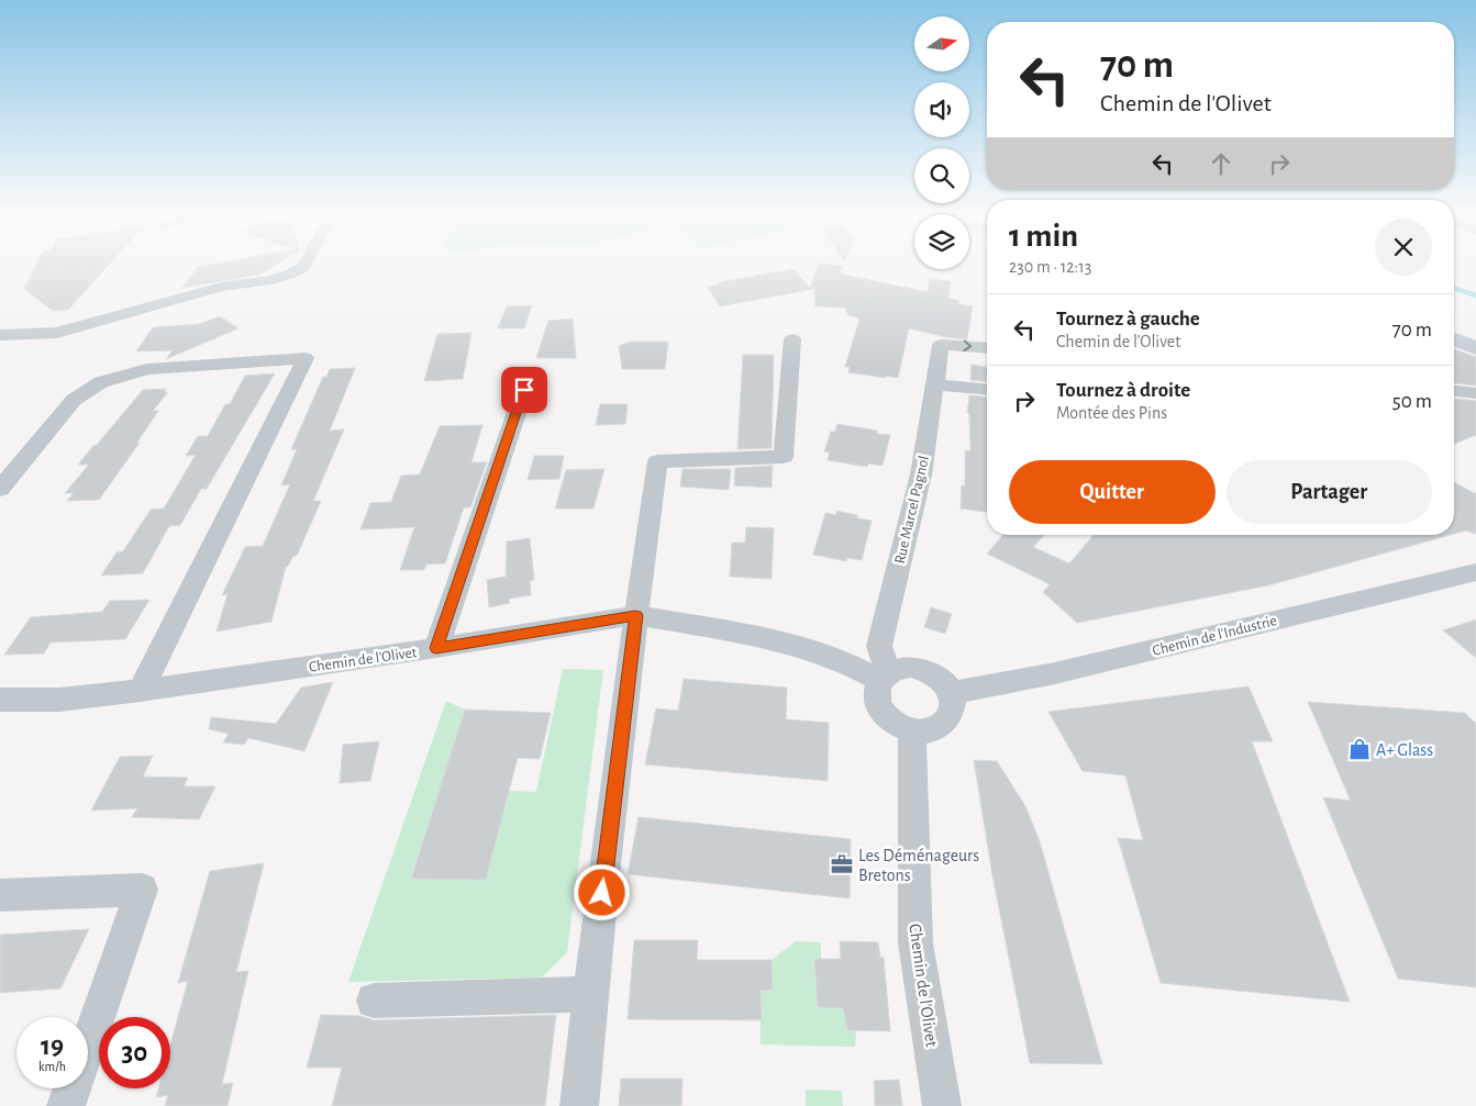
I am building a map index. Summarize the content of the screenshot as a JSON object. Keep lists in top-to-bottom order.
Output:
{
  "streets": {
    "street": ["Rue Marcel Pagnol", "Chemin de l'Industrie", "Chemin de l'Olivet"]
  },
  "crossings": [
    ["Rue Marcel Pagnol", "Chemin de l'Industrie"],
    ["Rue Marcel Pagnol", "Chemin de l'Olivet"],
    ["Chemin de l'Industrie", "Chemin de l'Olivet"]
  ],
  "places": {
    "shop": ["A+ Glass"],
    "office": ["Les Déménageurs Bretons"]
  },
  "north": "right",
  "page": {
    "turn": ["70 m", "Chemin de l'Olivet"],
    "heading": ["1 min", "230 m · 12:13"],
    "list": [
      {
        "name": "Tournez à gauche",
        "note": "Chemin de l'Olivet",
        "value": "70 m"
      },
      {
        "name": "Tournez à droite",
        "note": "Montée des Pins",
        "value": "50 m"
      }
    ],
    "buttons": ["Quitter", "Partager"],
    "speed": "19 km/h",
    "limit": "30"
  }
}
